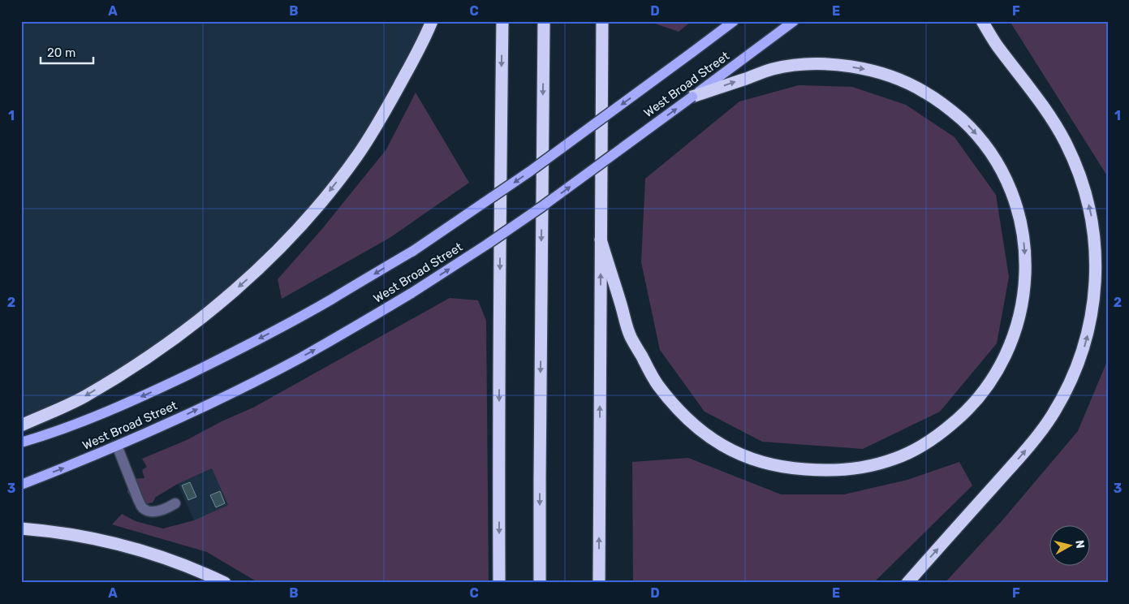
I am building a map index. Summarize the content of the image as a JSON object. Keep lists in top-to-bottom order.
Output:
{
  "streets": {
    "main road": ["West Broad Street"]
  },
  "scale_bar": "20 m",
  "north": "right",
  "grid": {
    "columns": [
      "A",
      "B",
      "C",
      "D",
      "E",
      "F"
    ],
    "rows": ["1", "2", "3"]
  }
}
